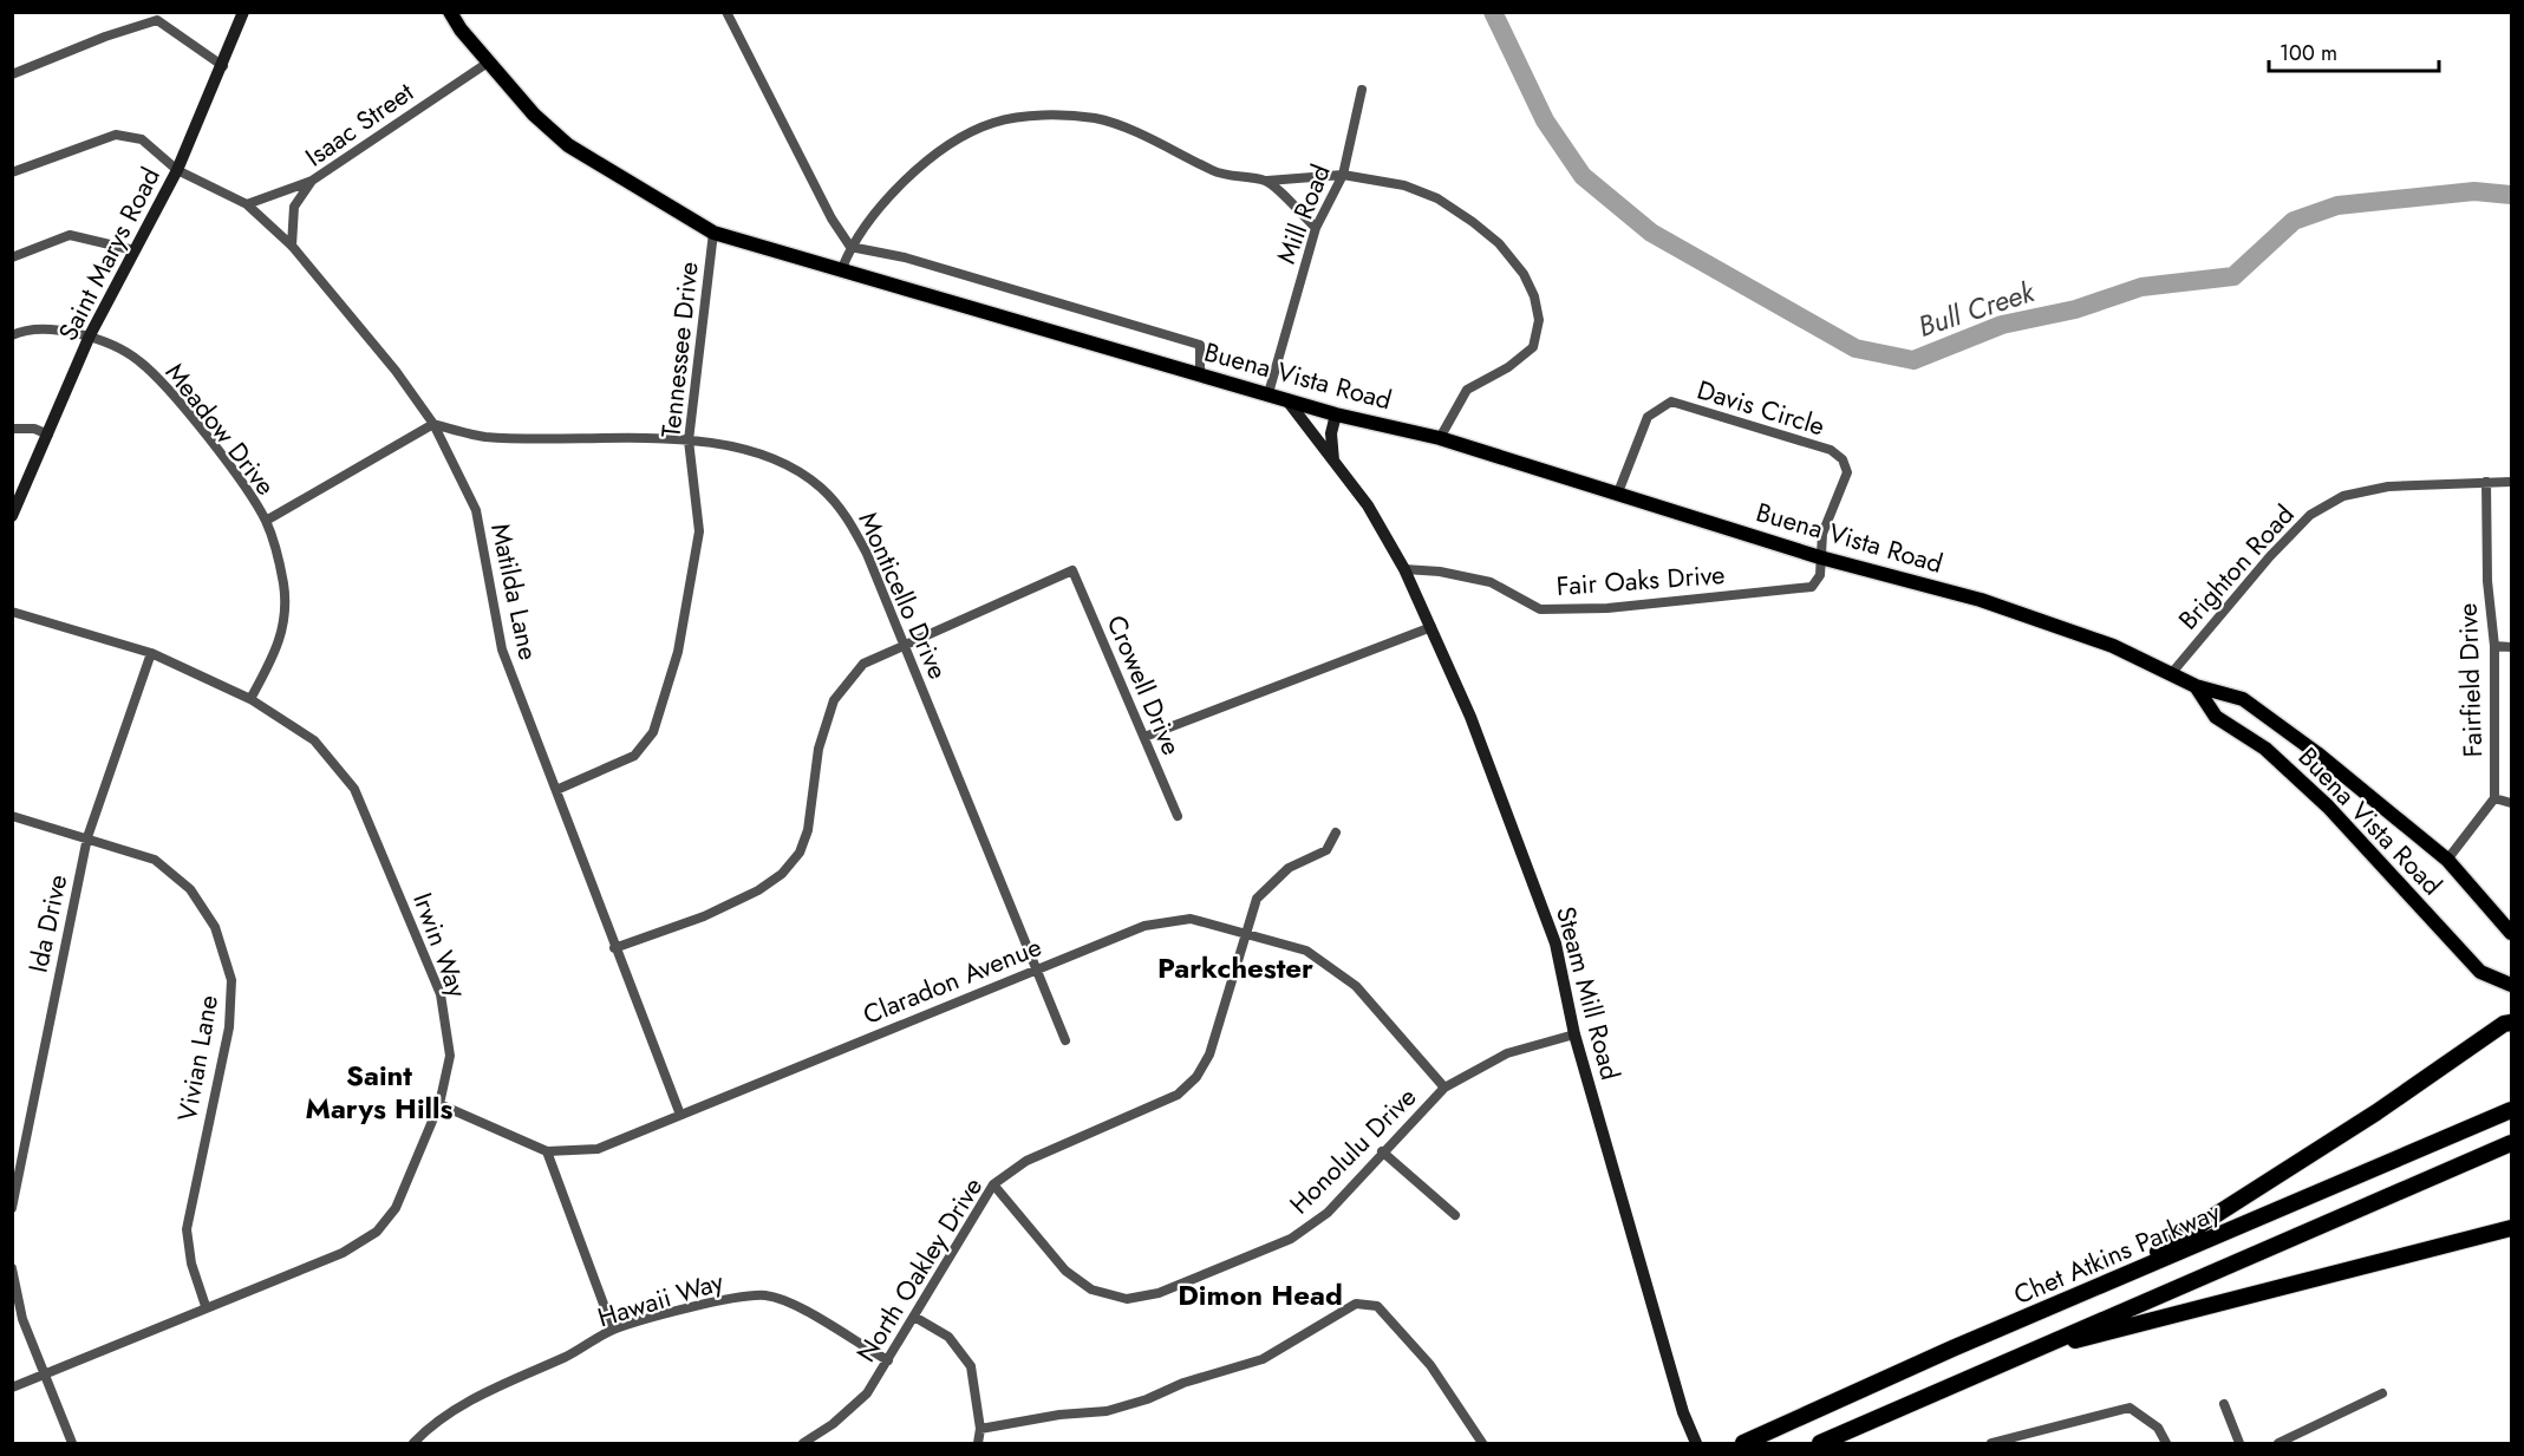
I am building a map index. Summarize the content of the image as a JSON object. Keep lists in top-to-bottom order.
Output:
{
  "streets": {
    "highway": ["Chet Atkins Parkway"],
    "main road": ["Buena Vista Road"],
    "street": [
      "Isaac Street",
      "Mill Road",
      "Saint Marys Road",
      "Tennessee Drive",
      "Davis Circle",
      "Meadow Drive",
      "Brighton Road",
      "Fair Oaks Drive",
      "Matilda Lane",
      "Monticello Drive",
      "Fairfield Drive",
      "Crowell Drive",
      "Ida Drive",
      "Irwin Way",
      "Claradon Avenue",
      "Steam Mill Road",
      "Vivian Lane",
      "Honolulu Drive",
      "North Oakley Drive",
      "Hawaii Way"
    ]
  },
  "crossings": [
    ["Isaac Street", "Buena Vista Road"],
    ["Isaac Street", "Matilda Lane"],
    ["Mill Road", "Buena Vista Road"],
    ["Saint Marys Road", "Meadow Drive"],
    ["Saint Marys Road", "Matilda Lane"],
    ["Tennessee Drive", "Buena Vista Road"],
    ["Tennessee Drive", "Matilda Lane"],
    ["Tennessee Drive", "Monticello Drive"],
    ["Buena Vista Road", "Davis Circle"],
    ["Buena Vista Road", "Brighton Road"],
    ["Buena Vista Road", "Fair Oaks Drive"],
    ["Buena Vista Road", "Steam Mill Road"],
    ["Davis Circle", "Fair Oaks Drive"],
    ["Meadow Drive", "Irwin Way"],
    ["Brighton Road", "Fairfield Drive"],
    ["Fair Oaks Drive", "Steam Mill Road"],
    ["Matilda Lane", "Monticello Drive"],
    ["Matilda Lane", "Claradon Avenue"],
    ["Monticello Drive", "Crowell Drive"],
    ["Monticello Drive", "Claradon Avenue"],
    ["Ida Drive", "Irwin Way"],
    ["Ida Drive", "Vivian Lane"],
    ["Irwin Way", "Claradon Avenue"],
    ["Irwin Way", "Vivian Lane"],
    ["Claradon Avenue", "Honolulu Drive"],
    ["Claradon Avenue", "North Oakley Drive"],
    ["Steam Mill Road", "Honolulu Drive"],
    ["Honolulu Drive", "North Oakley Drive"],
    ["North Oakley Drive", "Hawaii Way"]
  ],
  "districts": ["Parkchester", "Saint Marys Hills", "Dimon Head"],
  "water": ["Bull Creek"],
  "scale_bar": "100 m"
}
